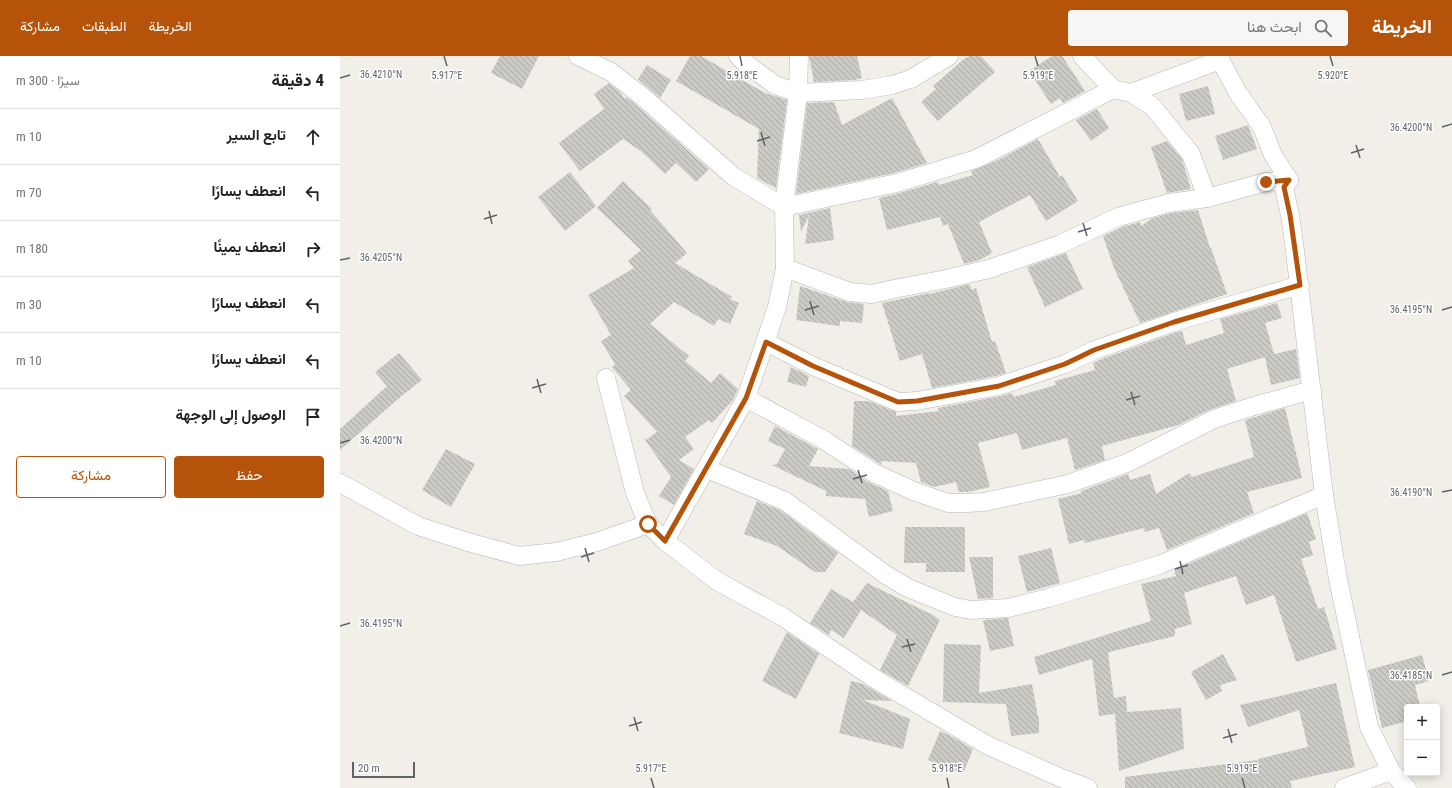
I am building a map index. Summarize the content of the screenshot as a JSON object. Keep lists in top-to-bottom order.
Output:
{
  "scale_bar": "20 m",
  "page": {
    "header": "الخريطة",
    "search": "ابحث هنا",
    "nav": ["الخريطة", "الطبقات", "مشاركة"],
    "heading": ["4 دقيقة", "سيرًا · 300 m"],
    "list": [
      ["تابع السير", "10 m"],
      ["انعطف يسارًا", "70 m"],
      ["انعطف يمينًا", "180 m"],
      ["انعطف يسارًا", "30 m"],
      ["انعطف يسارًا", "10 m"],
      "الوصول إلى الوجهة"
    ],
    "buttons": ["حفظ", "مشاركة"],
    "map_buttons": ["+", "−"],
    "scale": "20 m"
  },
  "coordinates": [
    "36.4210°N",
    "5.917°E",
    "5.918°E",
    "5.919°E",
    "5.920°E",
    "36.4200°N",
    "36.4205°N",
    "36.4195°N",
    "36.4190°N",
    "36.4185°N"
  ]
}
